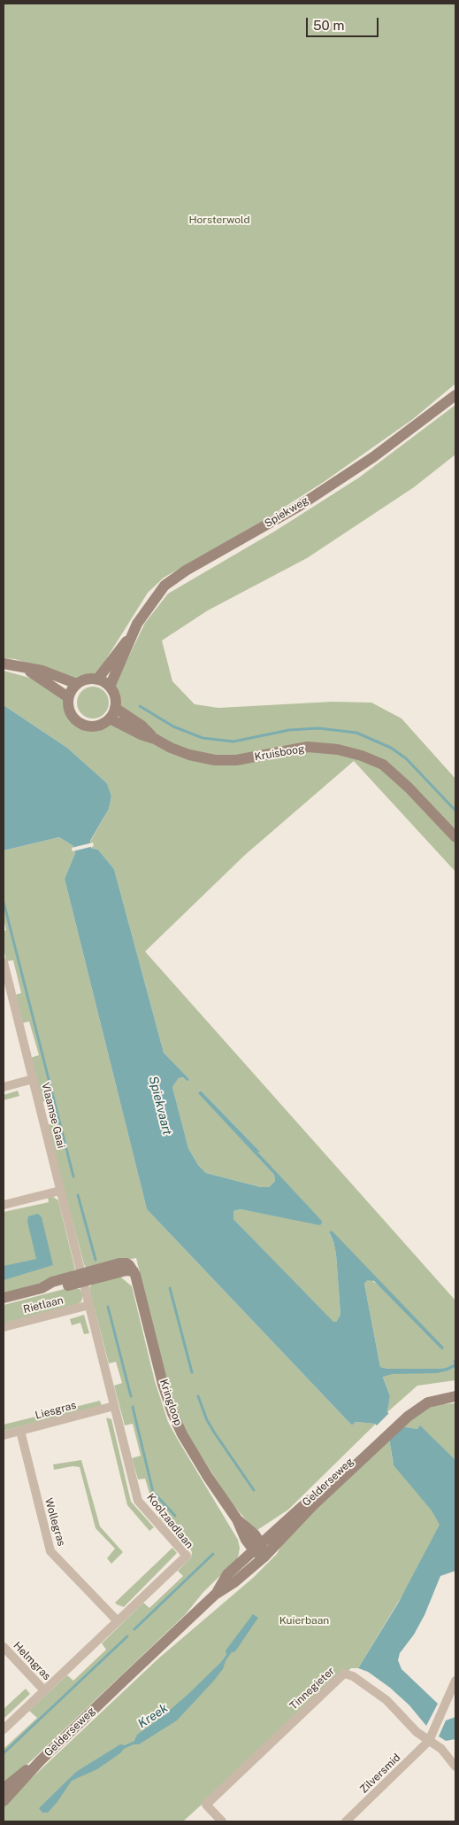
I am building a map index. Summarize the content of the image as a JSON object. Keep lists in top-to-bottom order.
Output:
{
  "streets": {
    "street": [
      "Spiekweg",
      "Kruisboog",
      "Vlaamse Gaai",
      "Rietlaan",
      "Kringloop",
      "Liesgras",
      "Gelderseweg",
      "Koolzaadlaan",
      "Wollegras",
      "Helmgras",
      "Tinnegieter",
      "Zilversmid"
    ]
  },
  "crossings": [
    ["Spiekweg", "Kruisboog"],
    ["Vlaamse Gaai", "Kringloop"],
    ["Vlaamse Gaai", "Koolzaadlaan"],
    ["Rietlaan", "Koolzaadlaan"],
    ["Kringloop", "Gelderseweg"],
    ["Kringloop", "Koolzaadlaan"],
    ["Liesgras", "Koolzaadlaan"],
    ["Liesgras", "Wollegras"],
    ["Koolzaadlaan", "Wollegras"],
    ["Koolzaadlaan", "Helmgras"],
    ["Tinnegieter", "Zilversmid"]
  ],
  "water": ["Spiekvaart", "Kreek"],
  "parks": ["Horsterwold", "Kuierbaan"],
  "scale_bar": "50 m"
}
